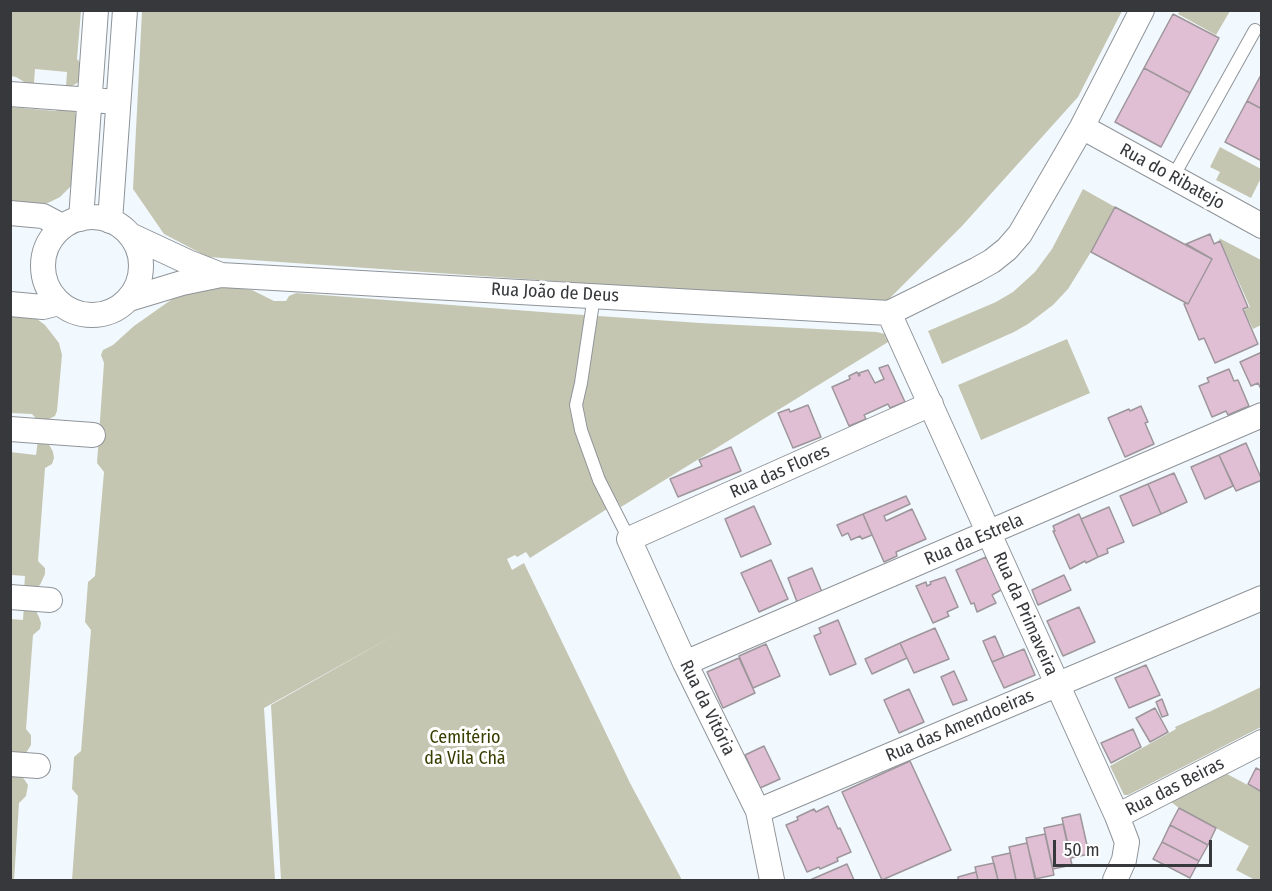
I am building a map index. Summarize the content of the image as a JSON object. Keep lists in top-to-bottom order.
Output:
{
  "streets": {
    "street": [
      "Rua do Ribatejo",
      "Rua João de Deus",
      "Rua das Flores",
      "Rua da Estrela",
      "Rua da Primaveira",
      "Rua da Vitória",
      "Rua das Amendoeiras",
      "Rua das Beiras"
    ]
  },
  "crossings": [
    ["Rua João de Deus", "Rua da Primaveira"],
    ["Rua das Flores", "Rua da Primaveira"],
    ["Rua das Flores", "Rua da Vitória"],
    ["Rua da Estrela", "Rua da Primaveira"],
    ["Rua da Estrela", "Rua da Vitória"],
    ["Rua da Primaveira", "Rua das Amendoeiras"],
    ["Rua da Primaveira", "Rua das Beiras"],
    ["Rua da Vitória", "Rua das Amendoeiras"]
  ],
  "parks": ["Cemitério da Vila Chã"],
  "scale_bar": "50 m"
}
